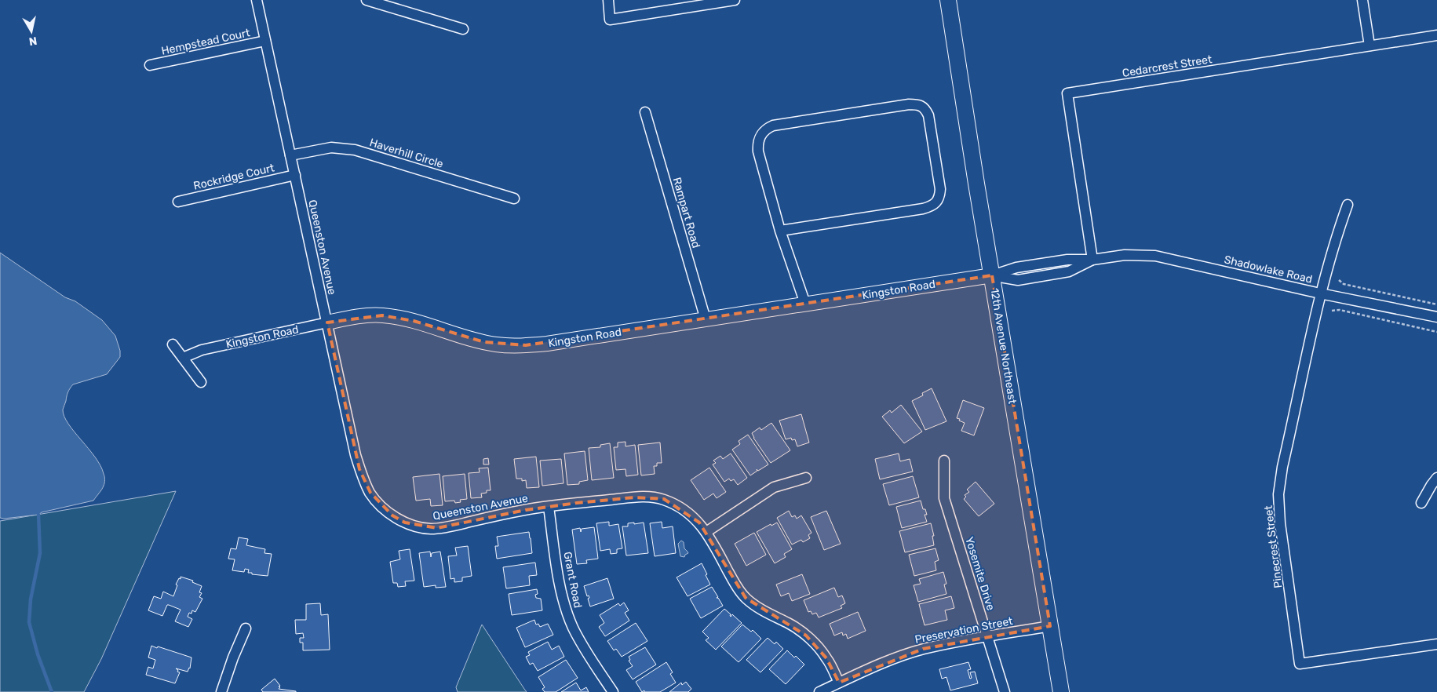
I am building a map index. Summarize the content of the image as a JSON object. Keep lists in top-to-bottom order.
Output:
{
  "streets": {
    "main road": ["12th Avenue Northeast"],
    "street": [
      "Hempstead Court",
      "Cedarcrest Street",
      "Haverhill Circle",
      "Rockridge Court",
      "Rampart Road",
      "Queenston Avenue",
      "Shadowlake Road",
      "Kingston Road",
      "Pinecrest Street",
      "Yosemite Drive",
      "Grant Road",
      "Preservation Street"
    ]
  },
  "crossings": [
    ["Hempstead Court", "Queenston Avenue"],
    ["Cedarcrest Street", "Shadowlake Road"],
    ["Haverhill Circle", "Queenston Avenue"],
    ["Rockridge Court", "Queenston Avenue"],
    ["Rampart Road", "Kingston Road"],
    ["Queenston Avenue", "Kingston Road"],
    ["Queenston Avenue", "Grant Road"],
    ["Queenston Avenue", "Preservation Street"],
    ["Shadowlake Road", "Kingston Road"],
    ["Shadowlake Road", "12th Avenue Northeast"],
    ["Shadowlake Road", "Pinecrest Street"],
    ["Kingston Road", "12th Avenue Northeast"],
    ["12th Avenue Northeast", "Preservation Street"],
    ["Yosemite Drive", "Preservation Street"]
  ],
  "north": "bottom"
}
